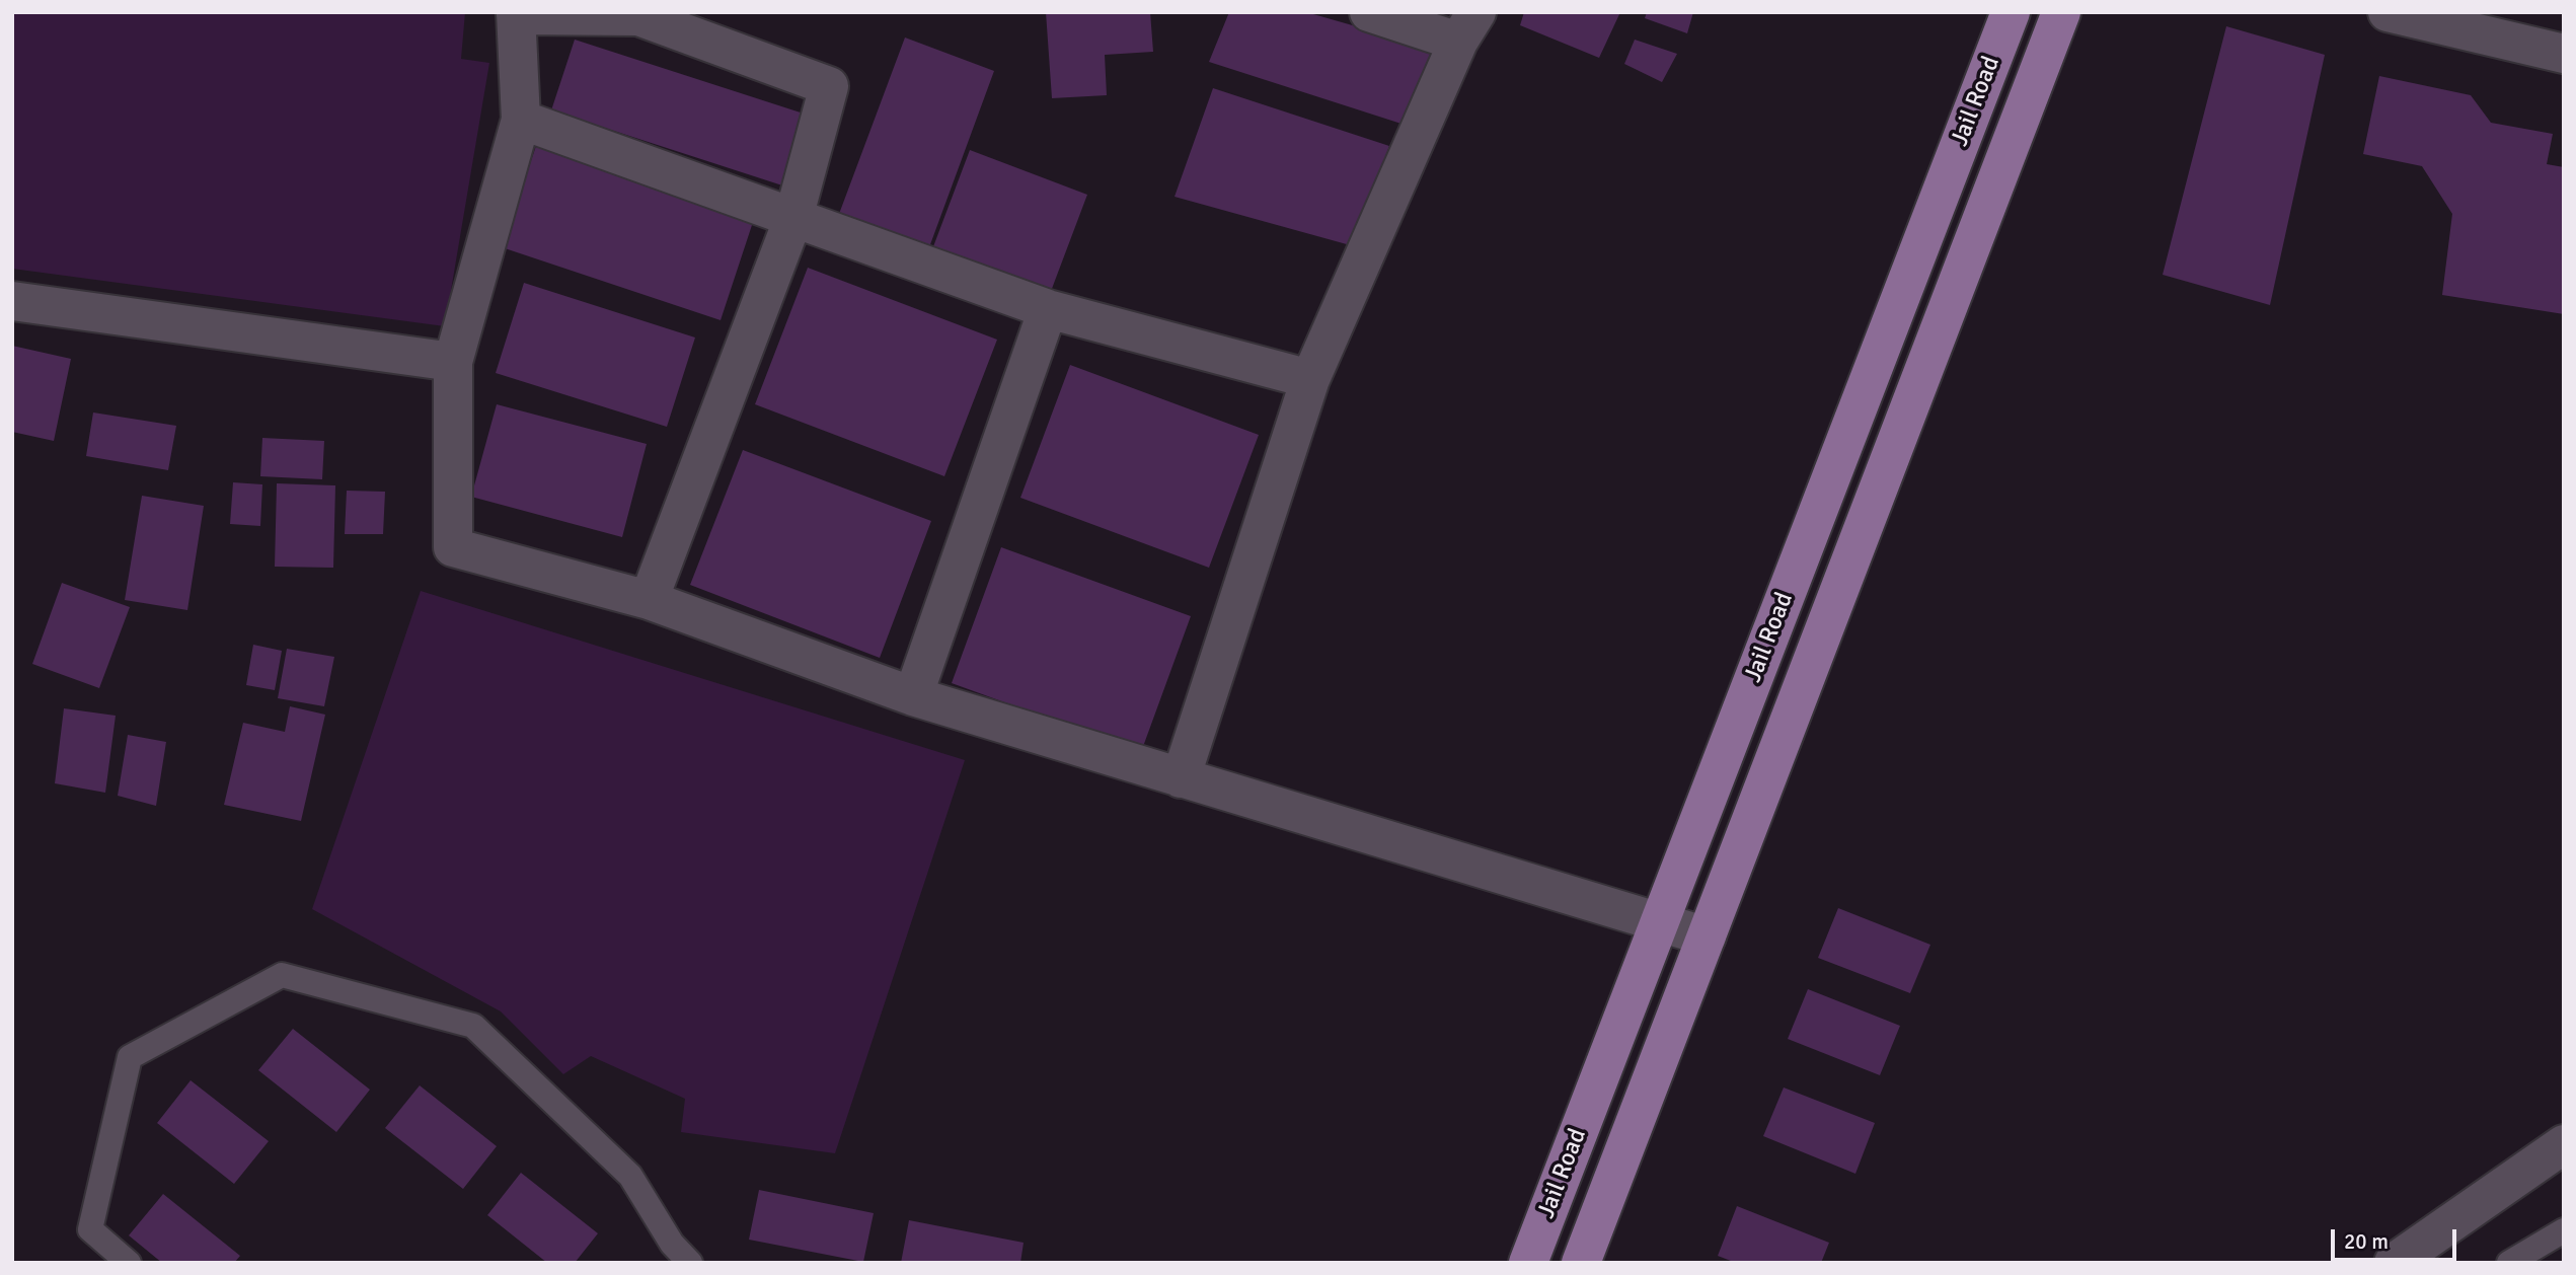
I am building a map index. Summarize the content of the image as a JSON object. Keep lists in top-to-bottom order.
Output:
{
  "streets": {
    "main road": ["Jail Road"]
  },
  "scale_bar": "20 m"
}
